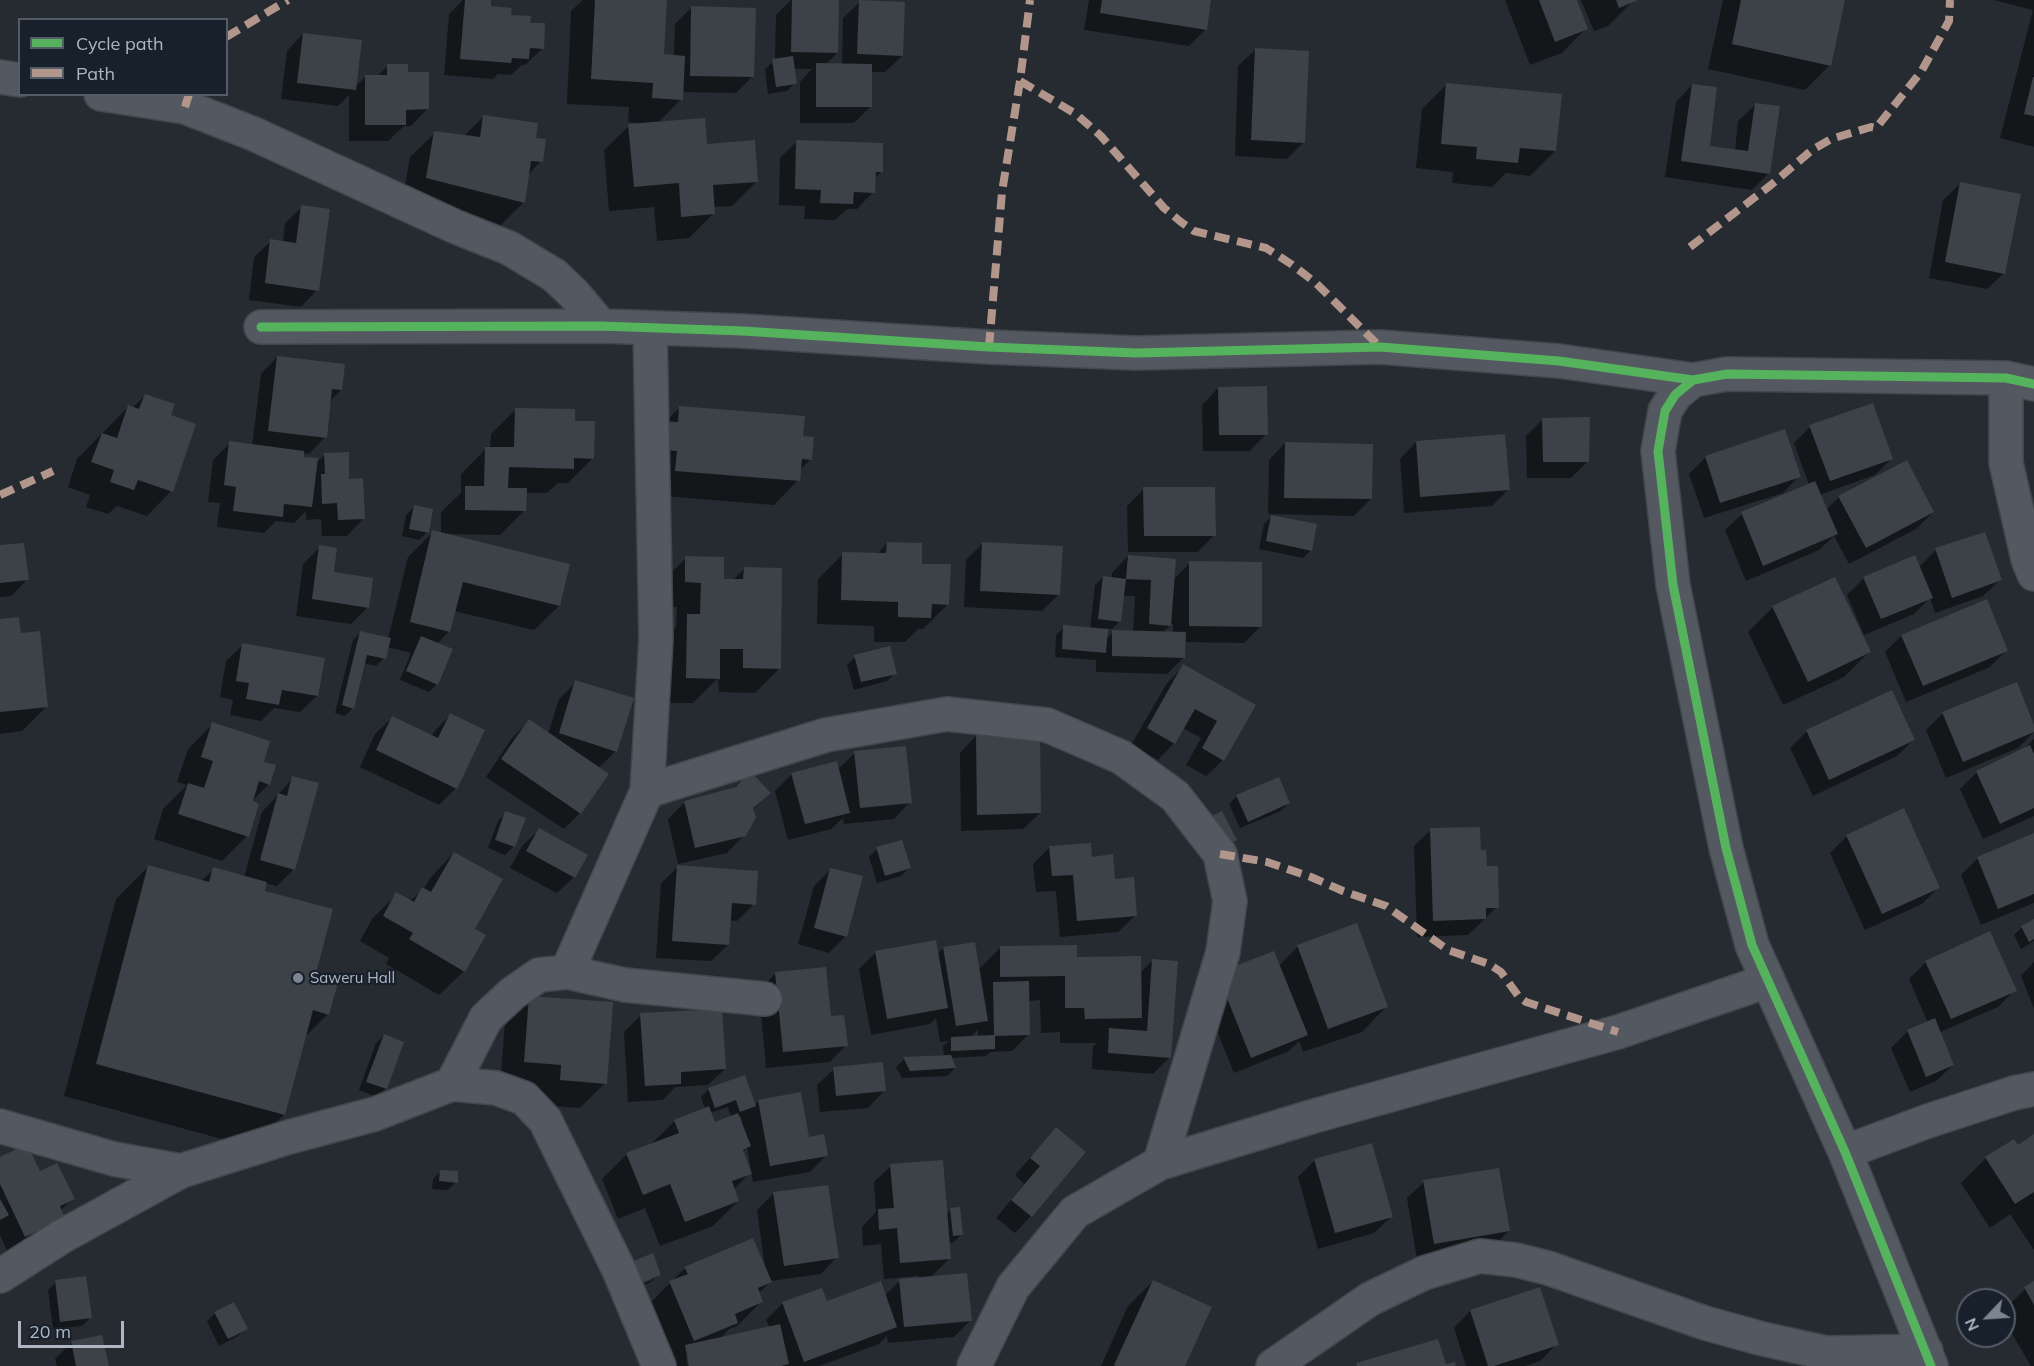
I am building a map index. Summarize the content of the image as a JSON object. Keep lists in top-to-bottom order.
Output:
{
  "places": ["Saweru Hall"],
  "legend": ["Cycle path", "Path"],
  "scale_bar": "20 m",
  "north": "bottom left"
}
